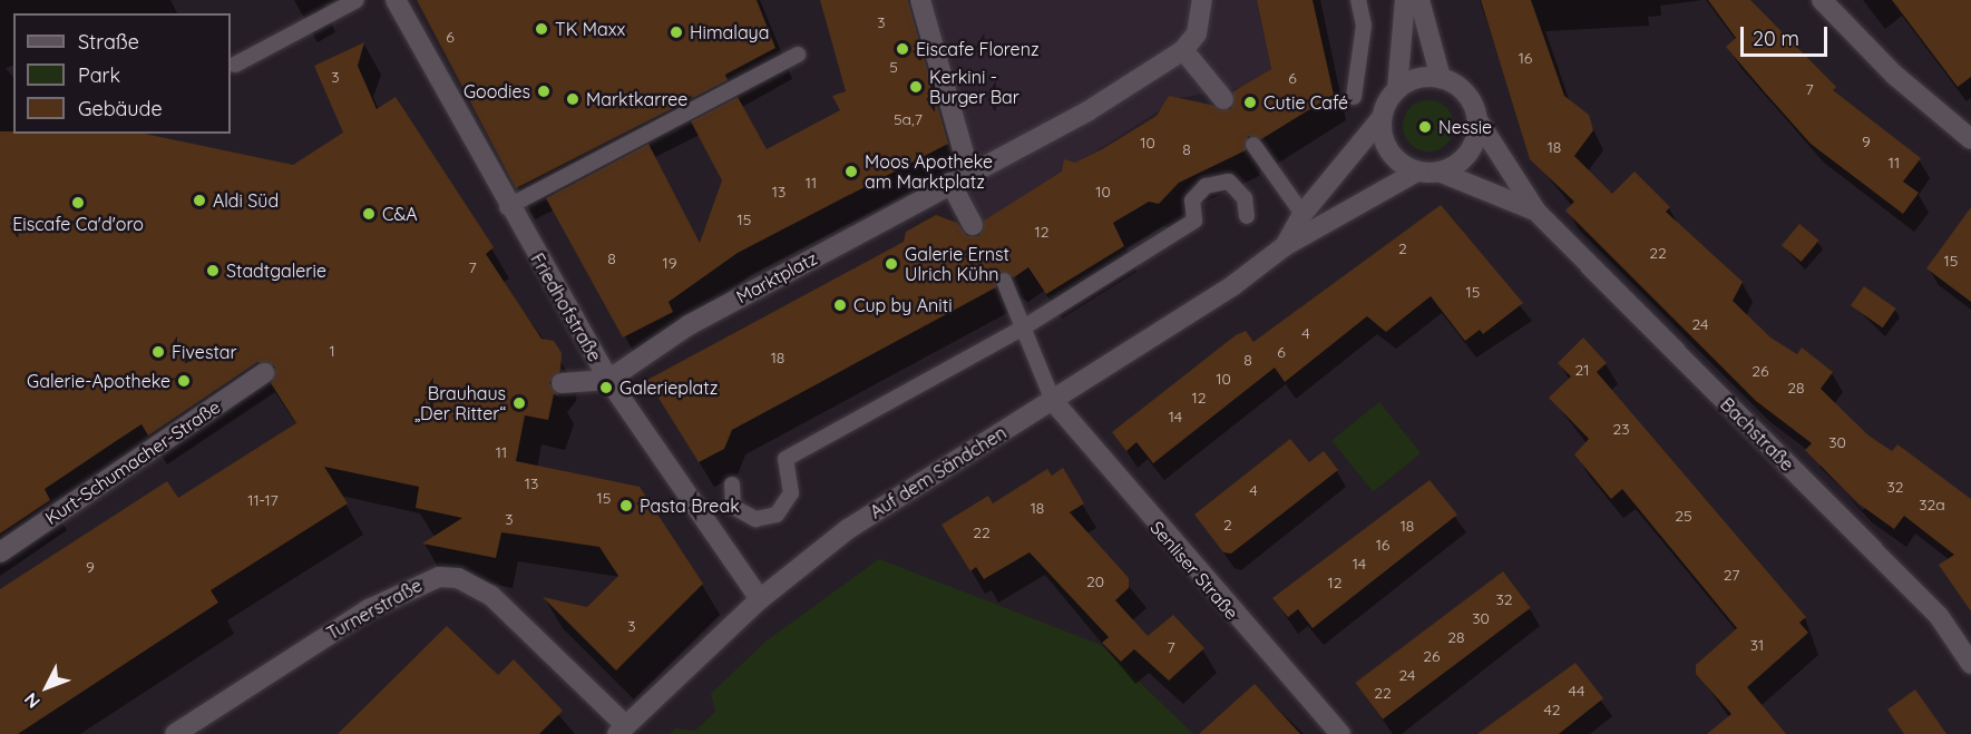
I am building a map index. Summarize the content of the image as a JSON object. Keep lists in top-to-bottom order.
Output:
{
  "streets": {
    "street": [
      "Marktplatz",
      "Friedhofstraße",
      "Bachstraße",
      "Kurt-Schumacher-Straße",
      "Auf dem Sändchen",
      "Senliser Straße",
      "Turnerstraße"
    ]
  },
  "crossings": [
    ["Marktplatz", "Friedhofstraße"],
    ["Friedhofstraße", "Auf dem Sändchen"],
    ["Bachstraße", "Auf dem Sändchen"],
    ["Auf dem Sändchen", "Senliser Straße"],
    ["Auf dem Sändchen", "Turnerstraße"]
  ],
  "places": [
    "TK Maxx",
    "Himalaya",
    "Eiscafe Florenz",
    "Kerkini - Burger Bar",
    "Goodies",
    "Marktkarree",
    "Cutie Café",
    "Nessie",
    "Moos Apotheke am Marktplatz",
    "Aldi Süd",
    "Eiscafe Ca'd'oro",
    "C&A",
    "Galerie Ernst Ulrich Kühn",
    "Stadtgalerie",
    "Cup by Aniti",
    "Fivestar",
    "Galerie-Apotheke",
    "Galerieplatz",
    "Brauhaus „Der Ritter“",
    "Pasta Break"
  ],
  "house_numbers": [
    "3",
    "6",
    "16",
    "5",
    "3",
    "6",
    "7",
    "5a,7",
    "9",
    "10",
    "18",
    "8",
    "11",
    "11",
    "13",
    "10",
    "15",
    "12",
    "2",
    "22",
    "8",
    "15",
    "19",
    "7",
    "15",
    "24",
    "4",
    "1",
    "6",
    "18",
    "8",
    "21",
    "26",
    "10",
    "28",
    "12",
    "14",
    "23",
    "30",
    "11",
    "13",
    "32",
    "4",
    "15",
    "11-17",
    "32a",
    "18",
    "25",
    "3",
    "2",
    "18",
    "22",
    "16",
    "14",
    "9",
    "27",
    "20",
    "12",
    "32",
    "30",
    "3",
    "28",
    "31",
    "7",
    "26",
    "24",
    "44",
    "22",
    "42"
  ],
  "legend": ["Straße", "Park", "Gebäude"],
  "scale_bar": "20 m",
  "north": "bottom left"
}
